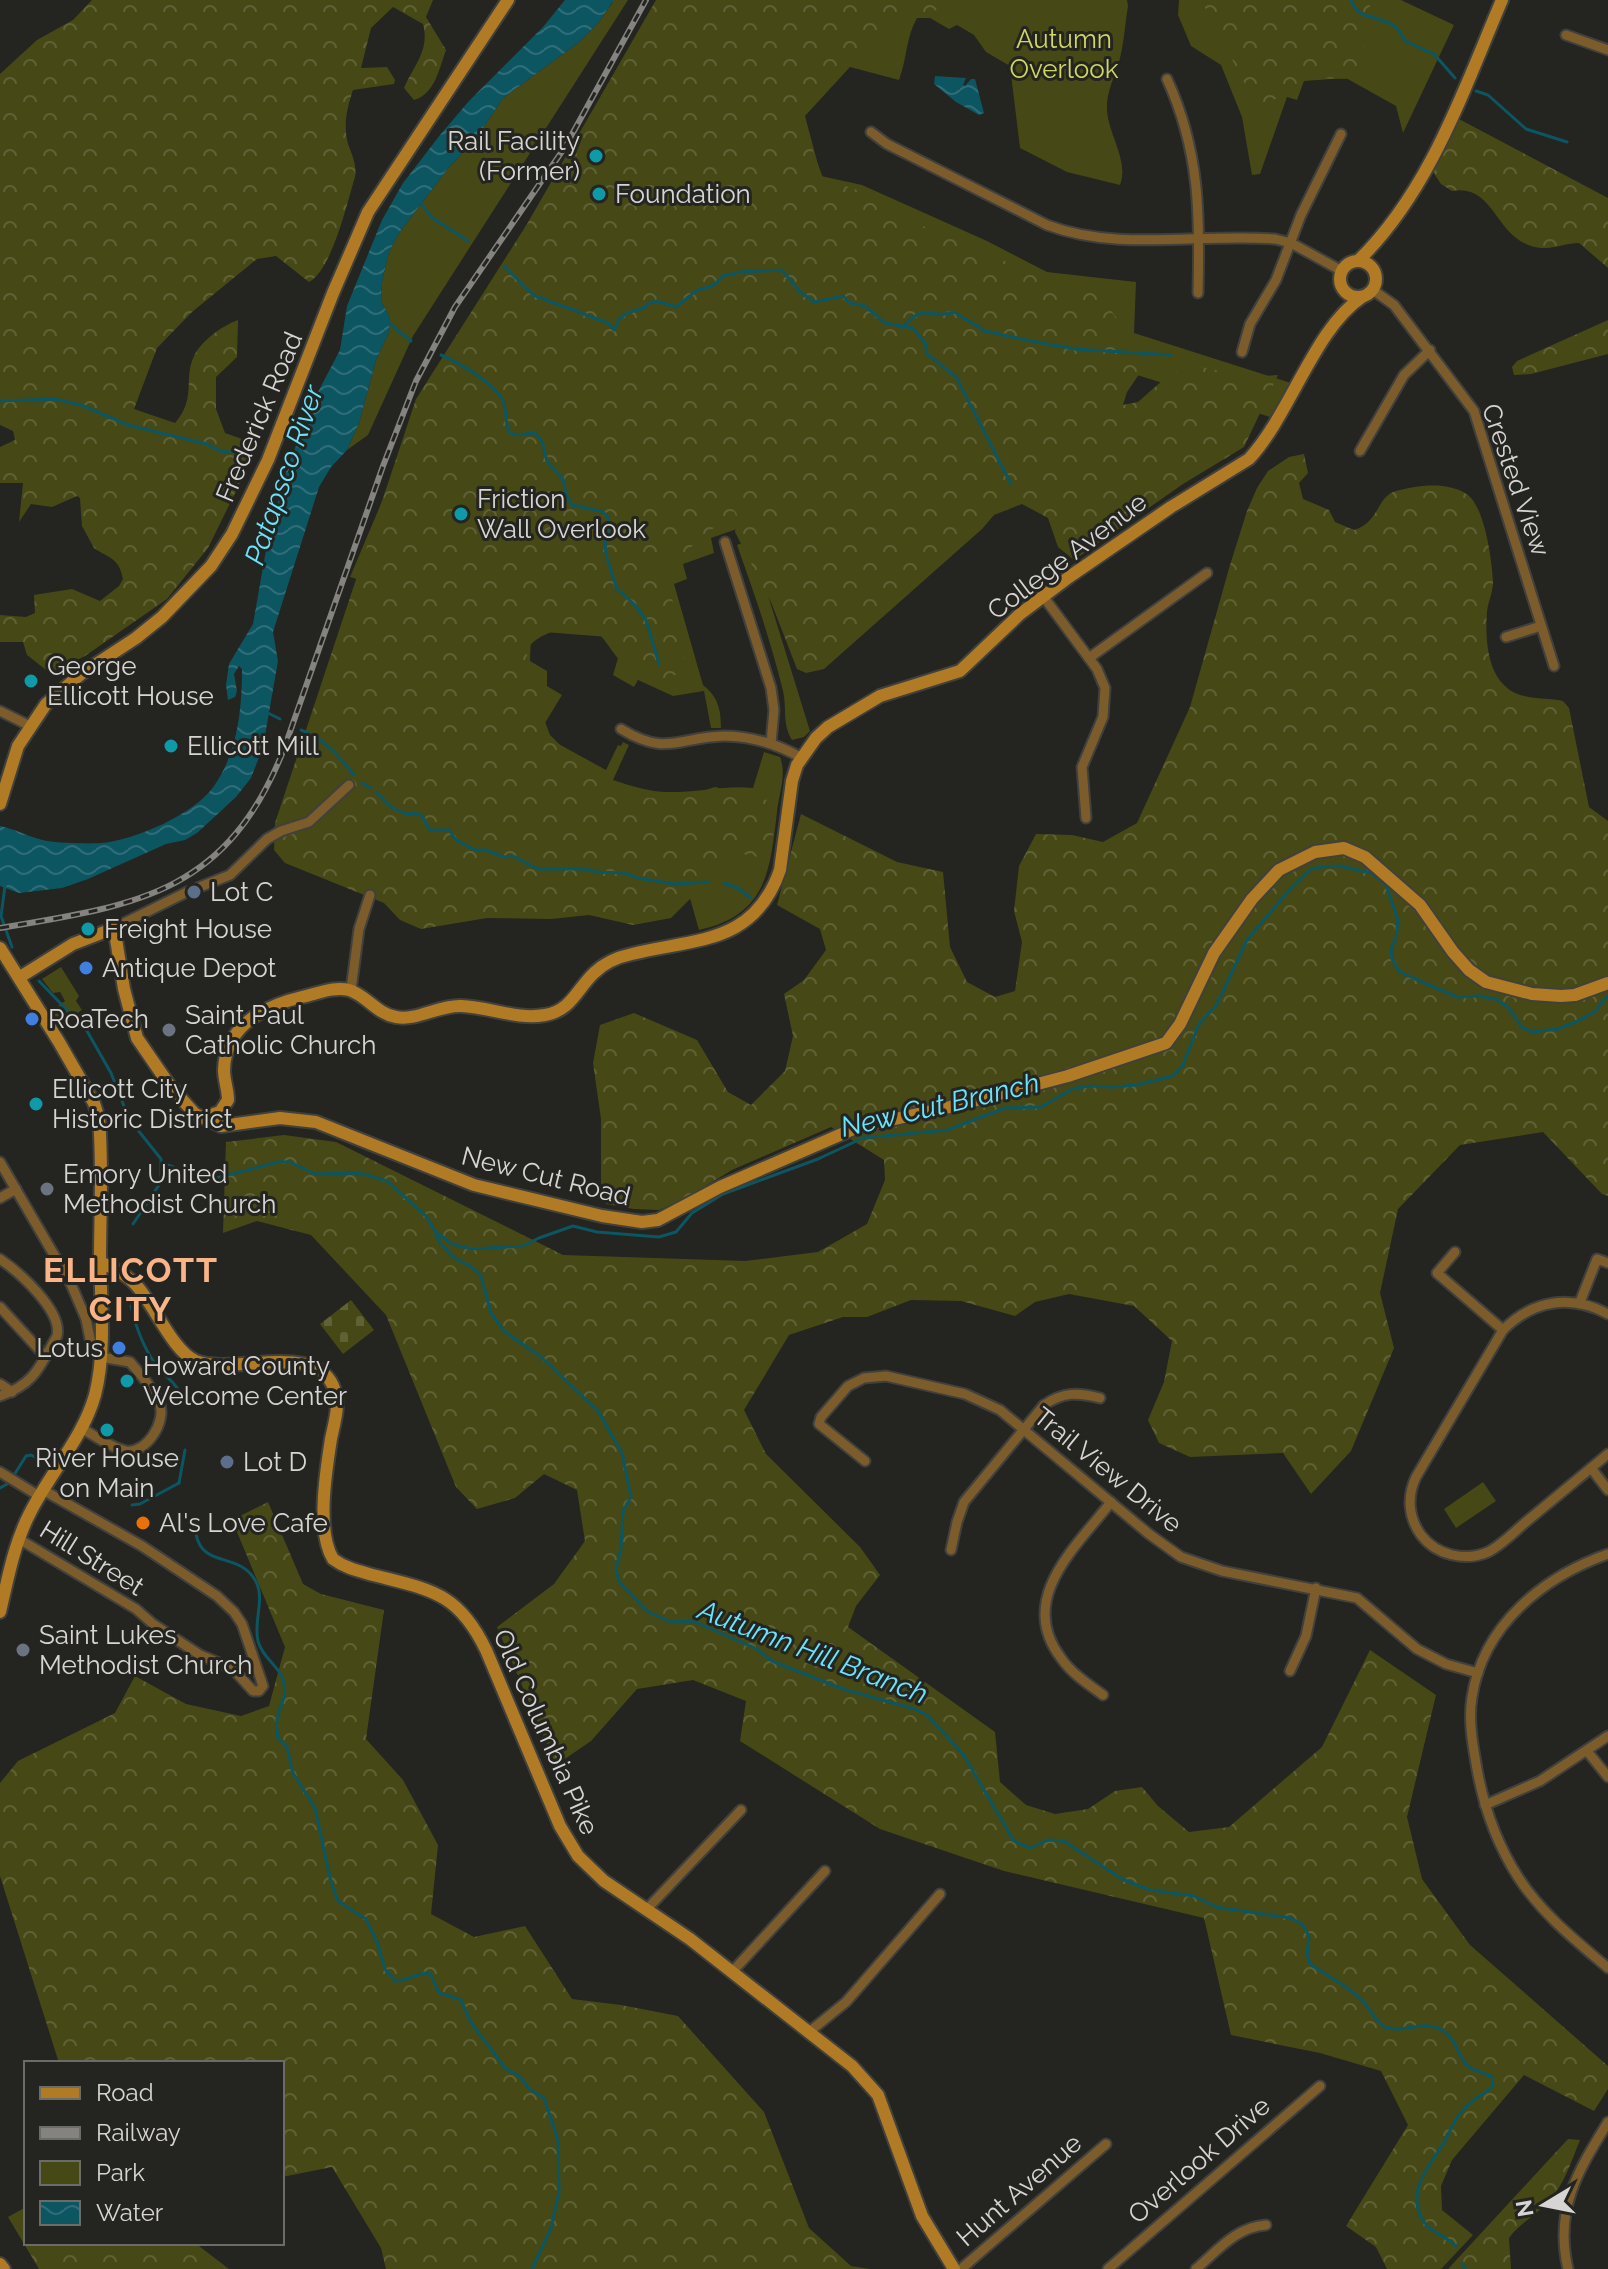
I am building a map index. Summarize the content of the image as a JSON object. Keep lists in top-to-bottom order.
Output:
{
  "streets": {
    "street": [
      "Frederick Road",
      "Crested View",
      "College Avenue",
      "New Cut Road",
      "Trail View Drive",
      "Hill Street",
      "Old Columbia Pike",
      "Overlook Drive",
      "Hunt Avenue"
    ]
  },
  "crossings": [
    ["Crested View", "College Avenue"]
  ],
  "districts": ["ELLICOTT CITY"],
  "water": ["Patapsco River", "New Cut Branch", "Autumn Hill Branch"],
  "parks": ["Autumn Overlook"],
  "places": [
    "Rail Facility (Former)",
    "Foundation",
    "Friction Wall Overlook",
    "George Ellicott House",
    "Ellicott Mill",
    "Lot C",
    "Freight House",
    "Antique Depot",
    "RoaTech",
    "Saint Paul Catholic Church",
    "Ellicott City Historic District",
    "Emory United Methodist Church",
    "Lotus",
    "Howard County Welcome Center",
    "River House on Main",
    "Lot D",
    "Al's Love Cafe",
    "Saint Lukes Methodist Church"
  ],
  "legend": [
    "Road",
    "Railway",
    "Park",
    "Water"
  ],
  "north": "left"
}
